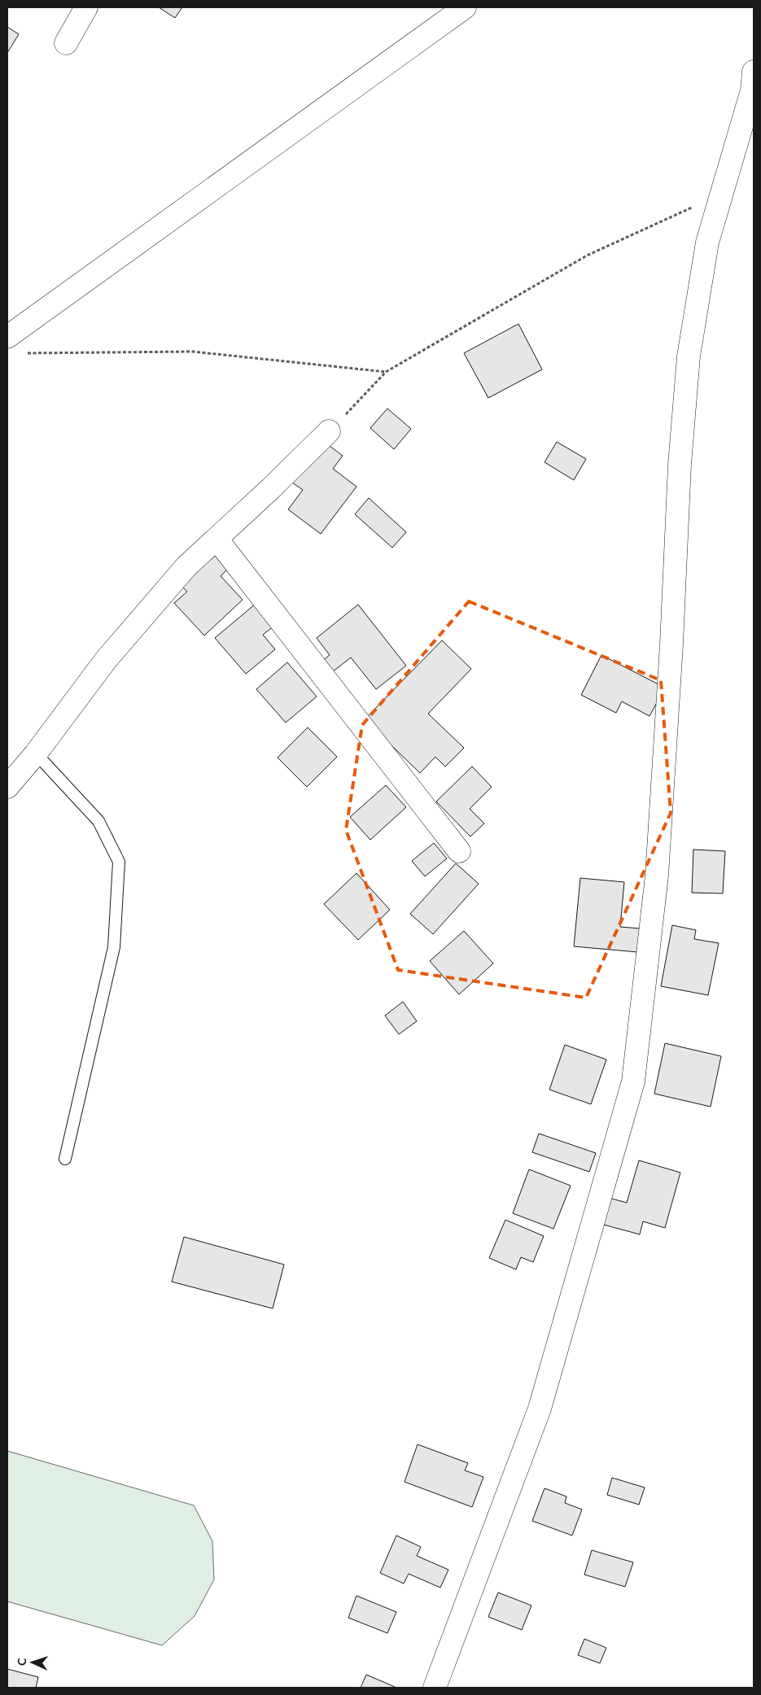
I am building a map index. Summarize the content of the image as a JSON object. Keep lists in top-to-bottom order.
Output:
{
  "north": "left"
}
